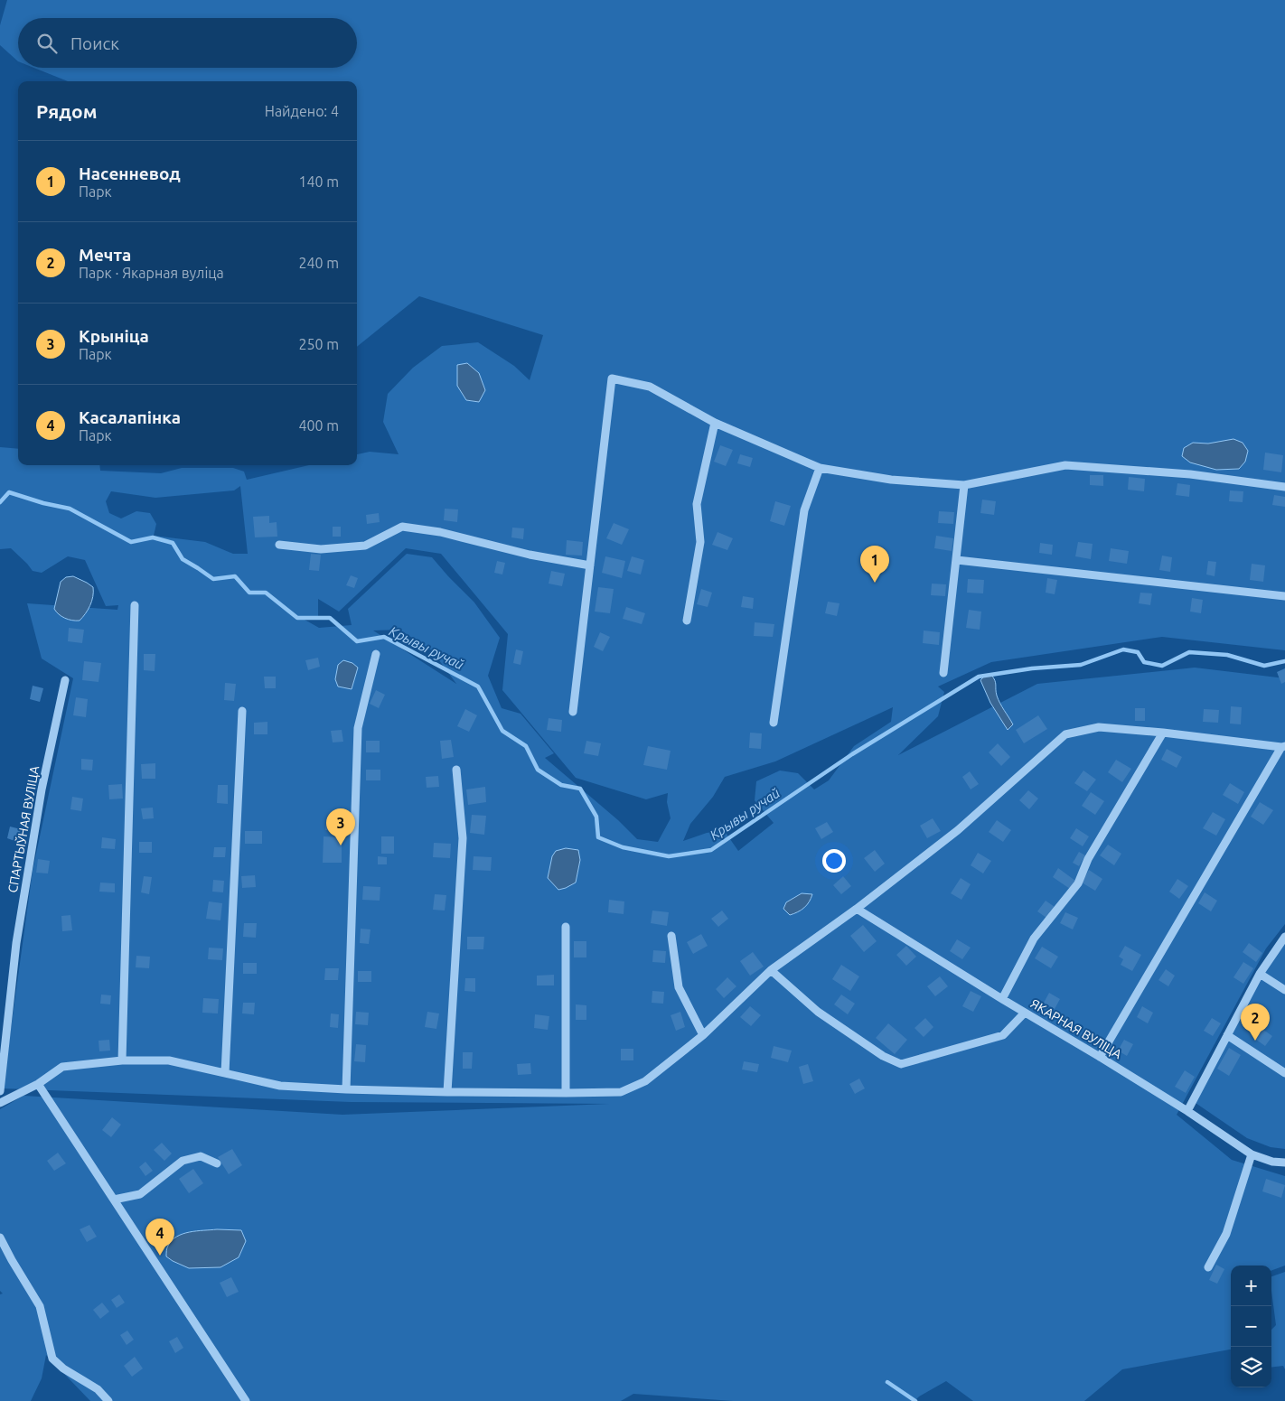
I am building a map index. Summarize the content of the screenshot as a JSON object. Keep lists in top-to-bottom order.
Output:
{
  "streets": {
    "street": ["СПАРТЫЎНАЯ ВУЛІЦА", "ЯКАРНАЯ ВУЛІЦА"]
  },
  "water": ["Крывы ручай"],
  "page": {
    "search": "Поиск",
    "heading": ["Рядом", "Найдено: 4"],
    "list": [
      {
        "mark": "1",
        "name": "Насенневод",
        "note": "Парк",
        "value": "140 m"
      },
      {
        "mark": "2",
        "name": "Мечта",
        "note": "Парк · Якарная вуліца",
        "value": "240 m"
      },
      {
        "mark": "3",
        "name": "Крыніца",
        "note": "Парк",
        "value": "250 m"
      },
      {
        "mark": "4",
        "name": "Касалапінка",
        "note": "Парк",
        "value": "400 m"
      }
    ],
    "pins": [
      "1",
      "3",
      "2",
      "4"
    ],
    "map_buttons": ["+", "−"]
  }
}
